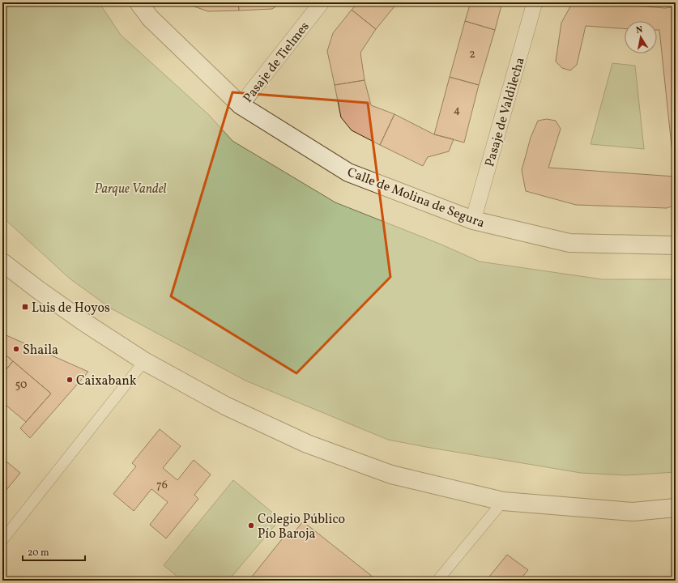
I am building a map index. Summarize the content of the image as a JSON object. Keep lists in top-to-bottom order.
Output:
{
  "streets": {
    "street": ["Pasaje de Tielmes", "Pasaje de Valdilecha", "Calle de Molina de Segura"]
  },
  "crossings": [
    ["Pasaje de Tielmes", "Calle de Molina de Segura"],
    ["Pasaje de Valdilecha", "Calle de Molina de Segura"]
  ],
  "parks": ["Parque Vandel"],
  "places": {
    "transit": ["Luis de Hoyos"],
    "other": ["Shaila", "Caixabank", "Colegio Público Pío Baroja"]
  },
  "house_numbers": [
    "2",
    "4",
    "50",
    "76"
  ],
  "scale_bar": "20 m",
  "north": "top"
}
